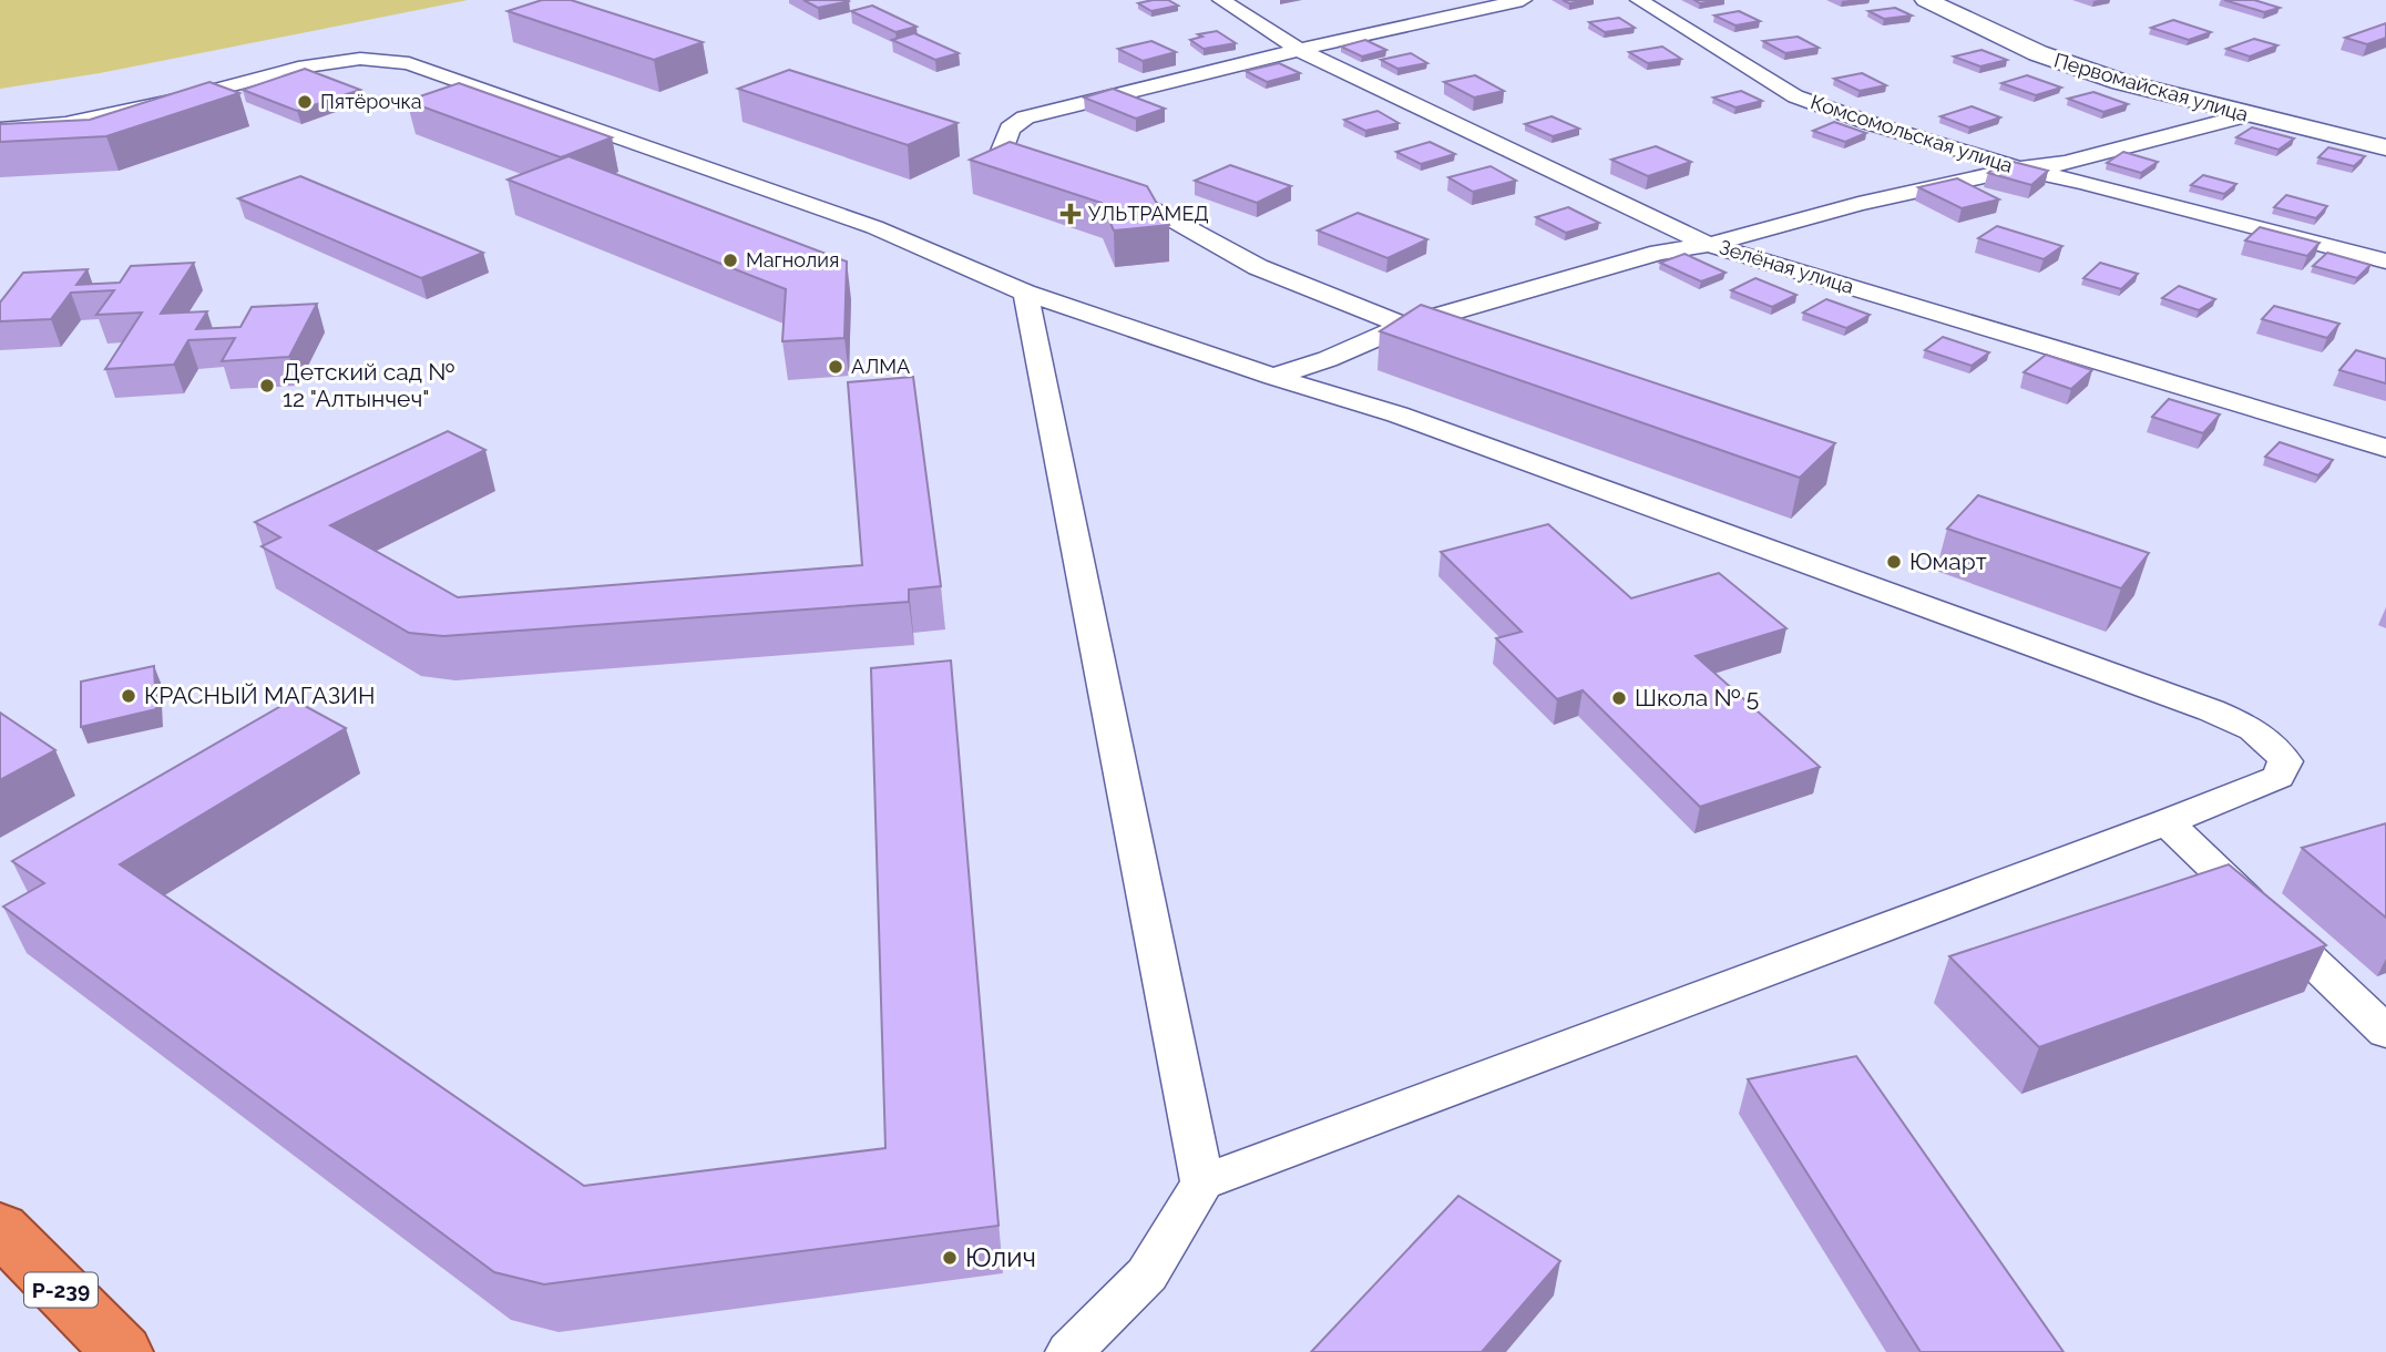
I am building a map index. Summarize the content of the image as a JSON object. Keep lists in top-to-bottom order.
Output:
{
  "streets": {
    "highway": ["Р-239"],
    "street": ["Первомайская улица", "Комсомольская улица", "Зелёная улица"]
  },
  "places": {
    "other": [
      "Пятёрочка",
      "Магнолия",
      "АЛМА",
      "Детский сад № 12 \"Алтынчеч\"",
      "Юмарт",
      "КРАСНЫЙ МАГАЗИН",
      "Школа № 5",
      "Юлич"
    ],
    "health": ["УЛЬТРАМЕД"]
  }
}
